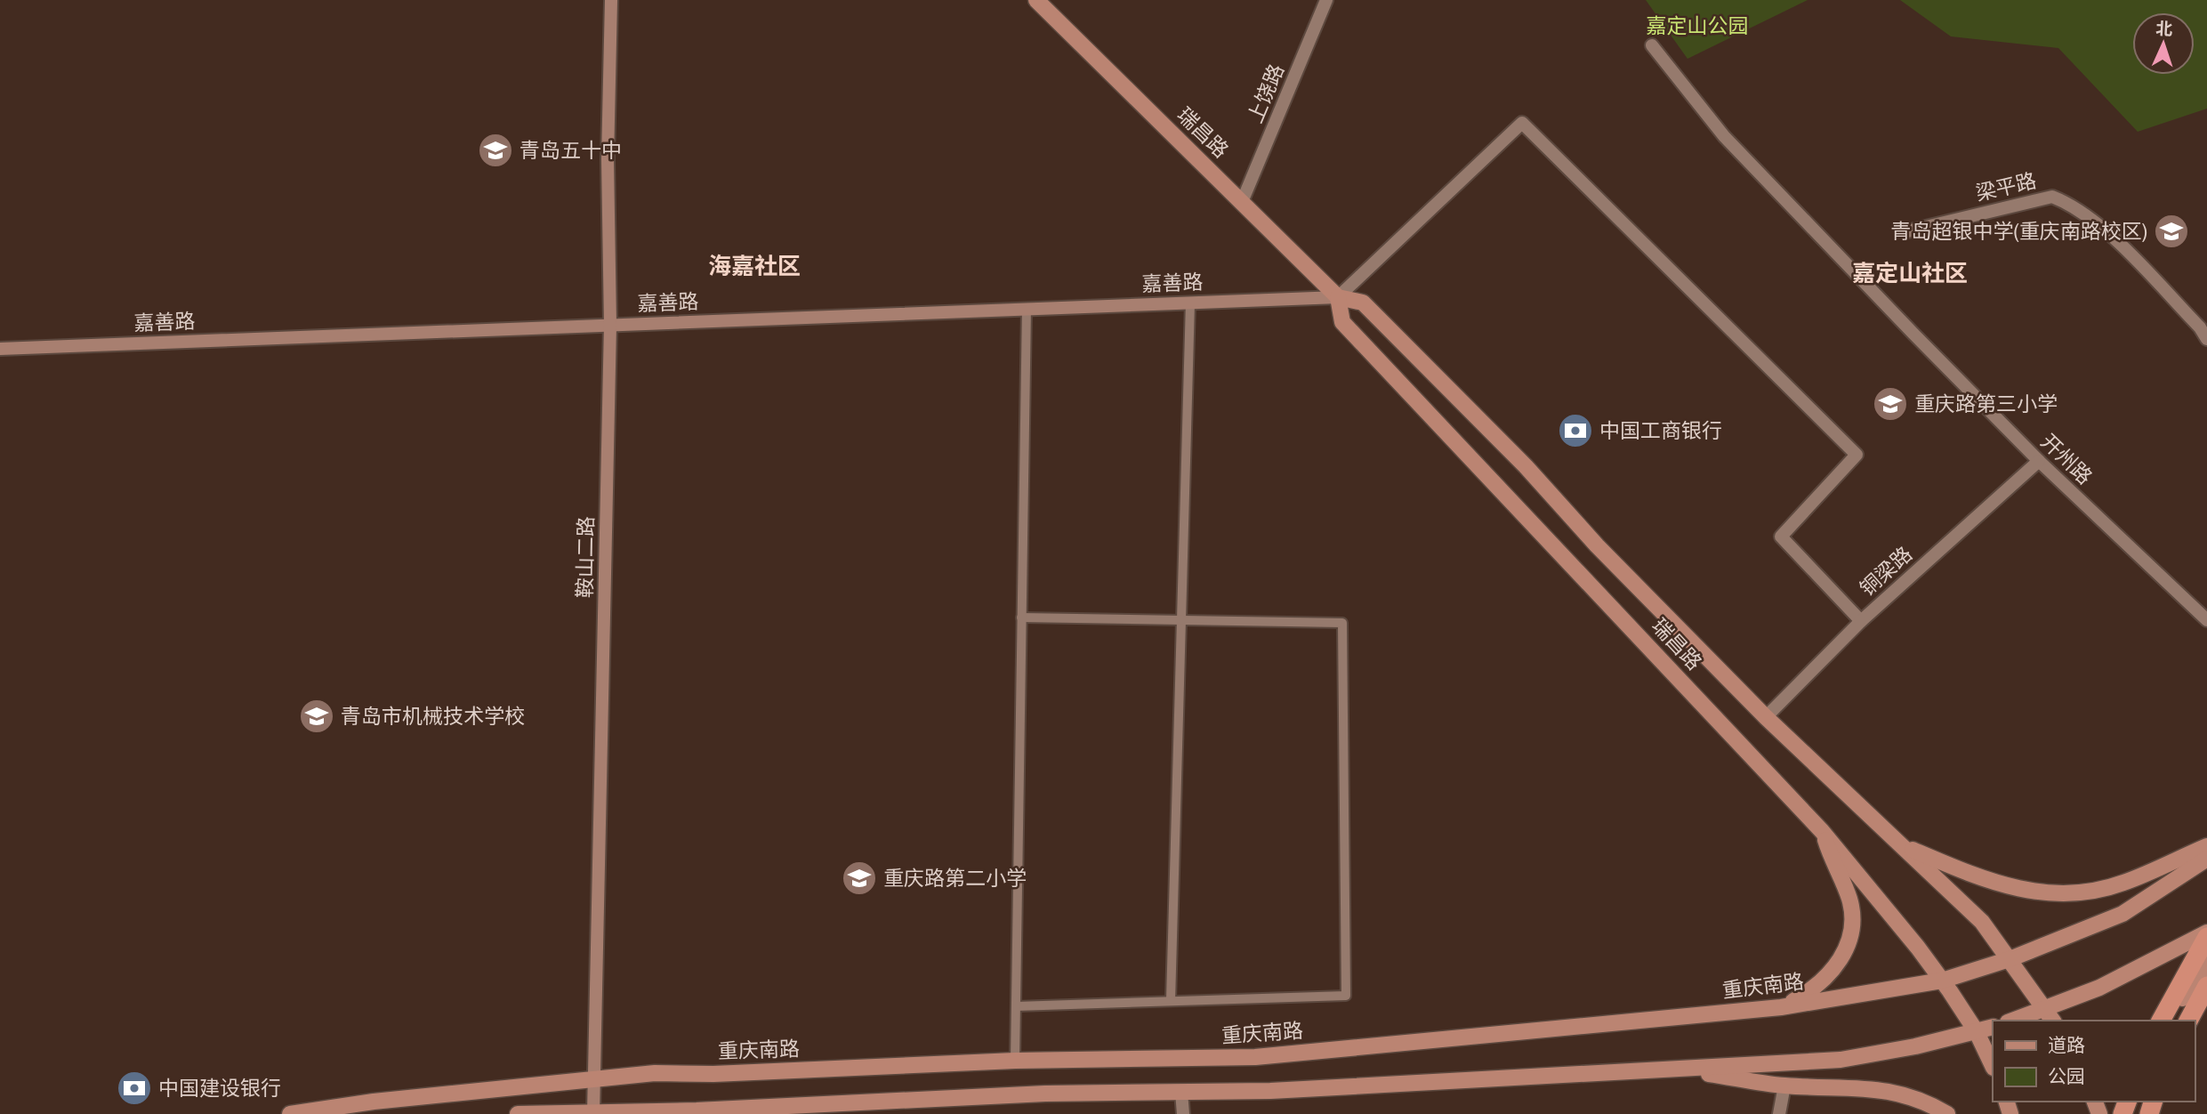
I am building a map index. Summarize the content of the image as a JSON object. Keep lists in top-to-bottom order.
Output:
{
  "streets": {
    "main road": ["瑞昌路", "重庆南路"],
    "street": [
      "上饶路",
      "梁平路",
      "嘉善路",
      "开州路",
      "鞍山二路",
      "铜梁路"
    ]
  },
  "crossings": [
    ["上饶路", "瑞昌路"],
    ["瑞昌路", "嘉善路"],
    ["瑞昌路", "铜梁路"],
    ["瑞昌路", "重庆南路"],
    ["嘉善路", "鞍山二路"],
    ["开州路", "铜梁路"],
    ["鞍山二路", "重庆南路"]
  ],
  "districts": ["海嘉社区", "嘉定山社区"],
  "parks": ["嘉定山公园"],
  "places": {
    "school or university": [
      "青岛五十中",
      "青岛超银中学(重庆南路校区)",
      "重庆路第三小学",
      "青岛市机械技术学校",
      "重庆路第二小学"
    ],
    "bank": ["中国工商银行", "中国建设银行"]
  },
  "legend": ["道路", "公园"],
  "north": "top"
}
